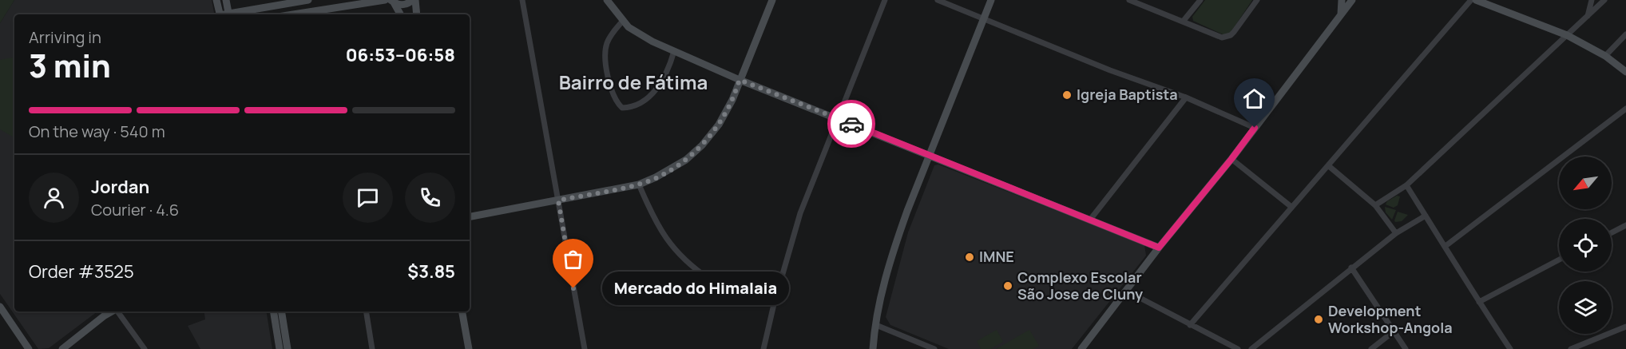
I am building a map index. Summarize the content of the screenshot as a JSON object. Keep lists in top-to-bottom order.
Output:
{
  "districts": ["Bairro de Fátima"],
  "places": [
    "Igreja Baptista",
    "IMNE",
    "Complexo Escolar São Jose de Cluny",
    "Mercado do Himalaia",
    "Development Workshop-Angola"
  ],
  "north": "bottom left",
  "page": {
    "heading": ["3 min", "Arriving in", "06:53–06:58"],
    "panel": [
      "Jordan",
      "Courier · 4.6",
      "Order #3525",
      "$3.85"
    ],
    "bar": "On the way · 540 m",
    "bubble": "Mercado do Himalaia"
  }
}
